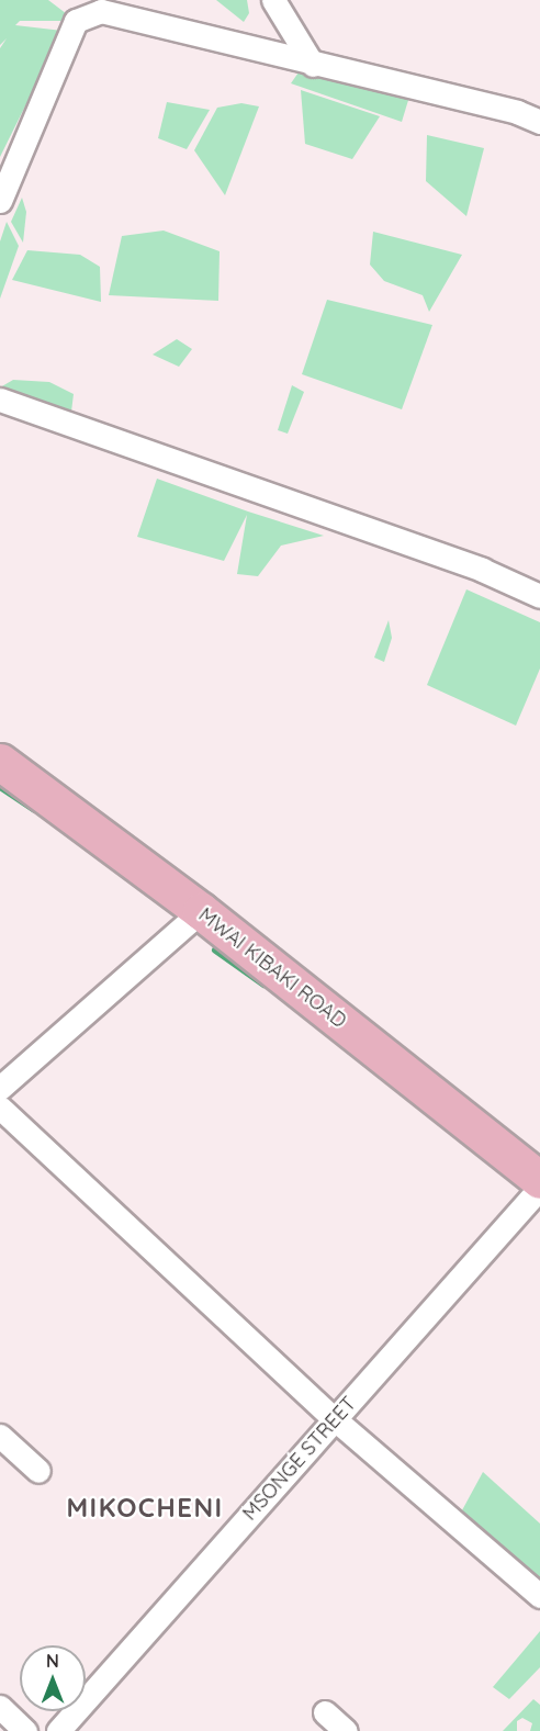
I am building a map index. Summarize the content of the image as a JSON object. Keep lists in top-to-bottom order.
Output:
{
  "streets": {
    "main road": ["MWAI KIBAKI ROAD"],
    "street": ["MSONGE STREET"]
  },
  "districts": ["MIKOCHENI"],
  "north": "top"
}
